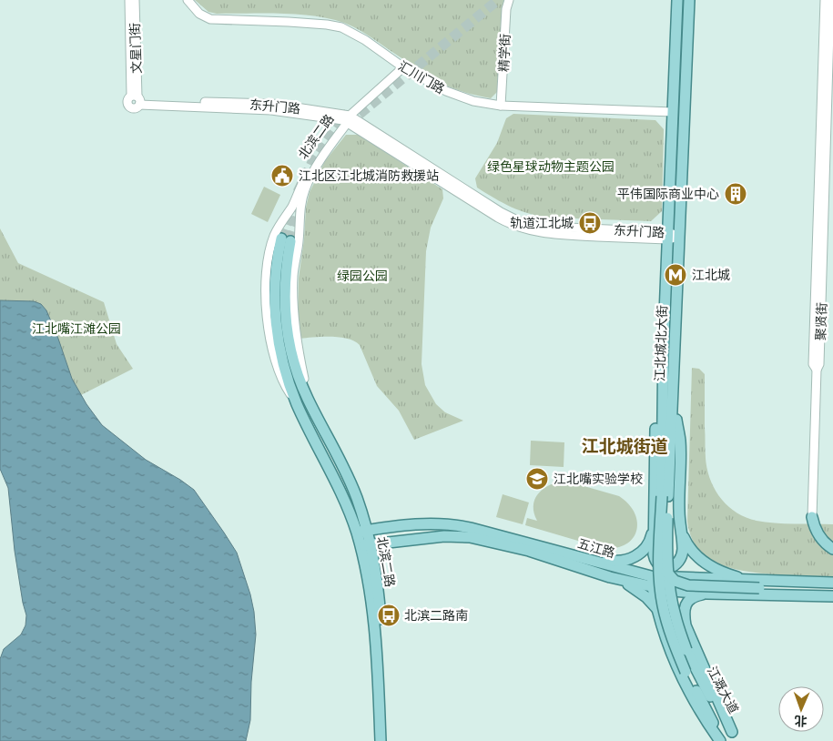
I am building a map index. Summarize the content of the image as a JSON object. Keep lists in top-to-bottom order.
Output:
{
  "streets": {
    "main road": [
      "北滨二路",
      "江北城北大街",
      "五江路",
      "江溉大道"
    ],
    "street": [
      "文星门街",
      "精学街",
      "汇川门路",
      "东升门路",
      "聚贤街"
    ]
  },
  "crossings": [
    ["文星门街", "东升门路"],
    ["精学街", "汇川门路"],
    ["汇川门路", "北滨二路"],
    ["汇川门路", "江北城北大街"],
    ["东升门路", "北滨二路"],
    ["东升门路", "江北城北大街"],
    ["北滨二路", "五江路"],
    ["江北城北大街", "江溉大道"]
  ],
  "districts": ["江北城街道"],
  "parks": ["绿色星球动物主题公园", "绿园公园", "江北嘴江滩公园"],
  "places": {
    "public building": ["江北区江北城消防救援站"],
    "building": ["平伟国际商业中心"],
    "bus stop": ["轨道江北城", "北滨二路南"],
    "metro station": ["江北城"],
    "school or university": ["江北嘴实验学校"]
  },
  "north": "bottom"
}
